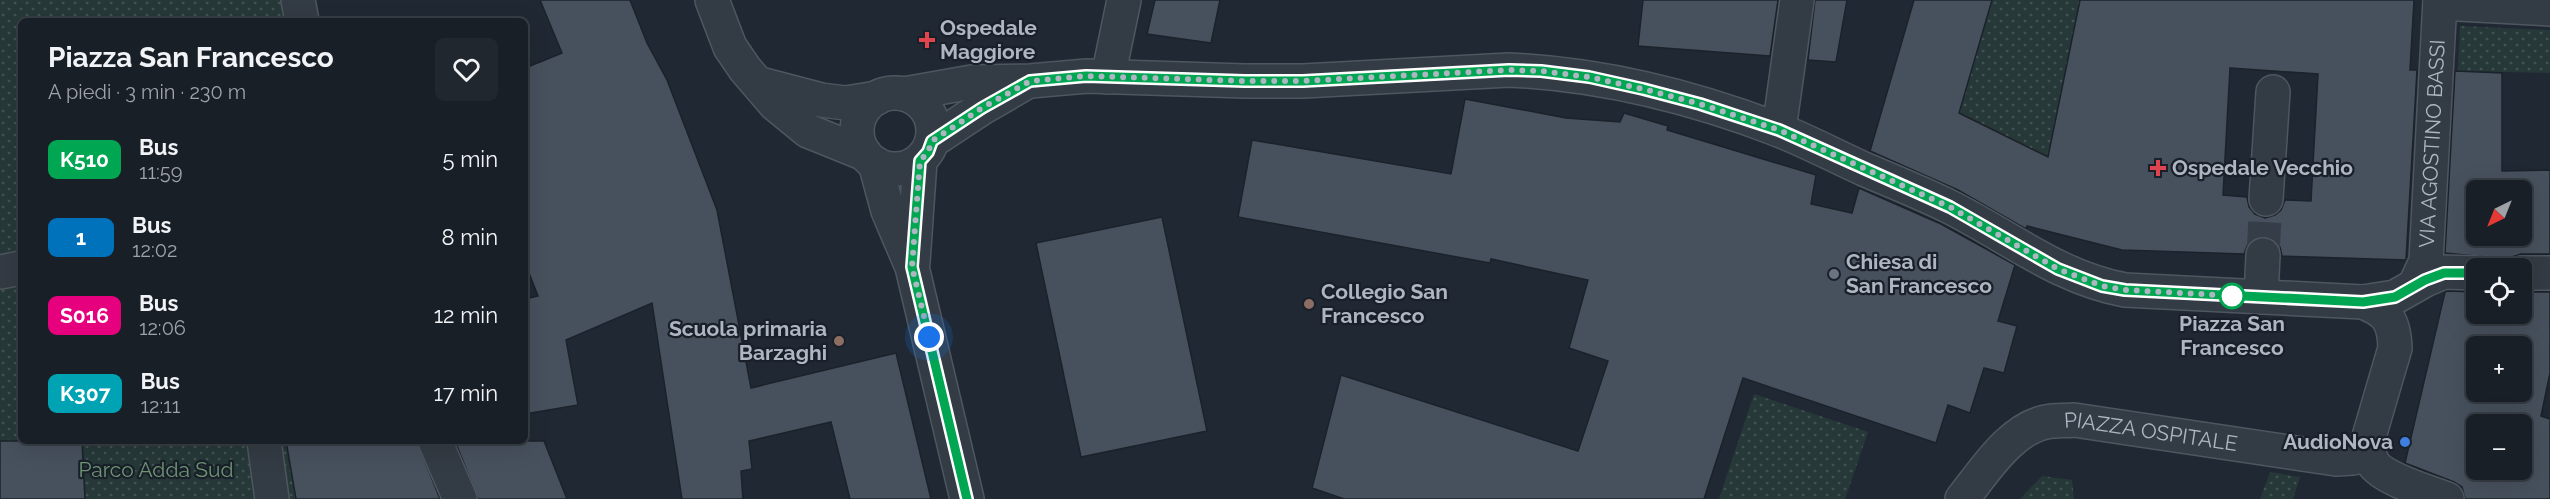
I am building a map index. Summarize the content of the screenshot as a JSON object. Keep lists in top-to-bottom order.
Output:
{
  "streets": {
    "street": ["VIA AGOSTINO BASSI", "PIAZZA OSPITALE"]
  },
  "parks": ["Parco Adda Sud"],
  "places": {
    "health": ["Ospedale Maggiore", "Ospedale Vecchio"],
    "other": [
      "Chiesa di San Francesco",
      "Piazza San Francesco",
      "Collegio San Francesco",
      "Scuola primaria Barzaghi",
      "AudioNova"
    ]
  },
  "lines": ["bus line K510"],
  "north": "bottom left",
  "page": {
    "heading": ["Piazza San Francesco", "A piedi · 3 min · 230 m"],
    "list": [
      {
        "mark": "K510",
        "name": "Bus",
        "note": "11:59",
        "value": "5 min"
      },
      {
        "mark": "1",
        "name": "Bus",
        "note": "12:02",
        "value": "8 min"
      },
      {
        "mark": "S016",
        "name": "Bus",
        "note": "12:06",
        "value": "12 min"
      },
      {
        "mark": "K307",
        "name": "Bus",
        "note": "12:11",
        "value": "17 min"
      }
    ],
    "map_buttons": ["+", "−"]
  }
}
